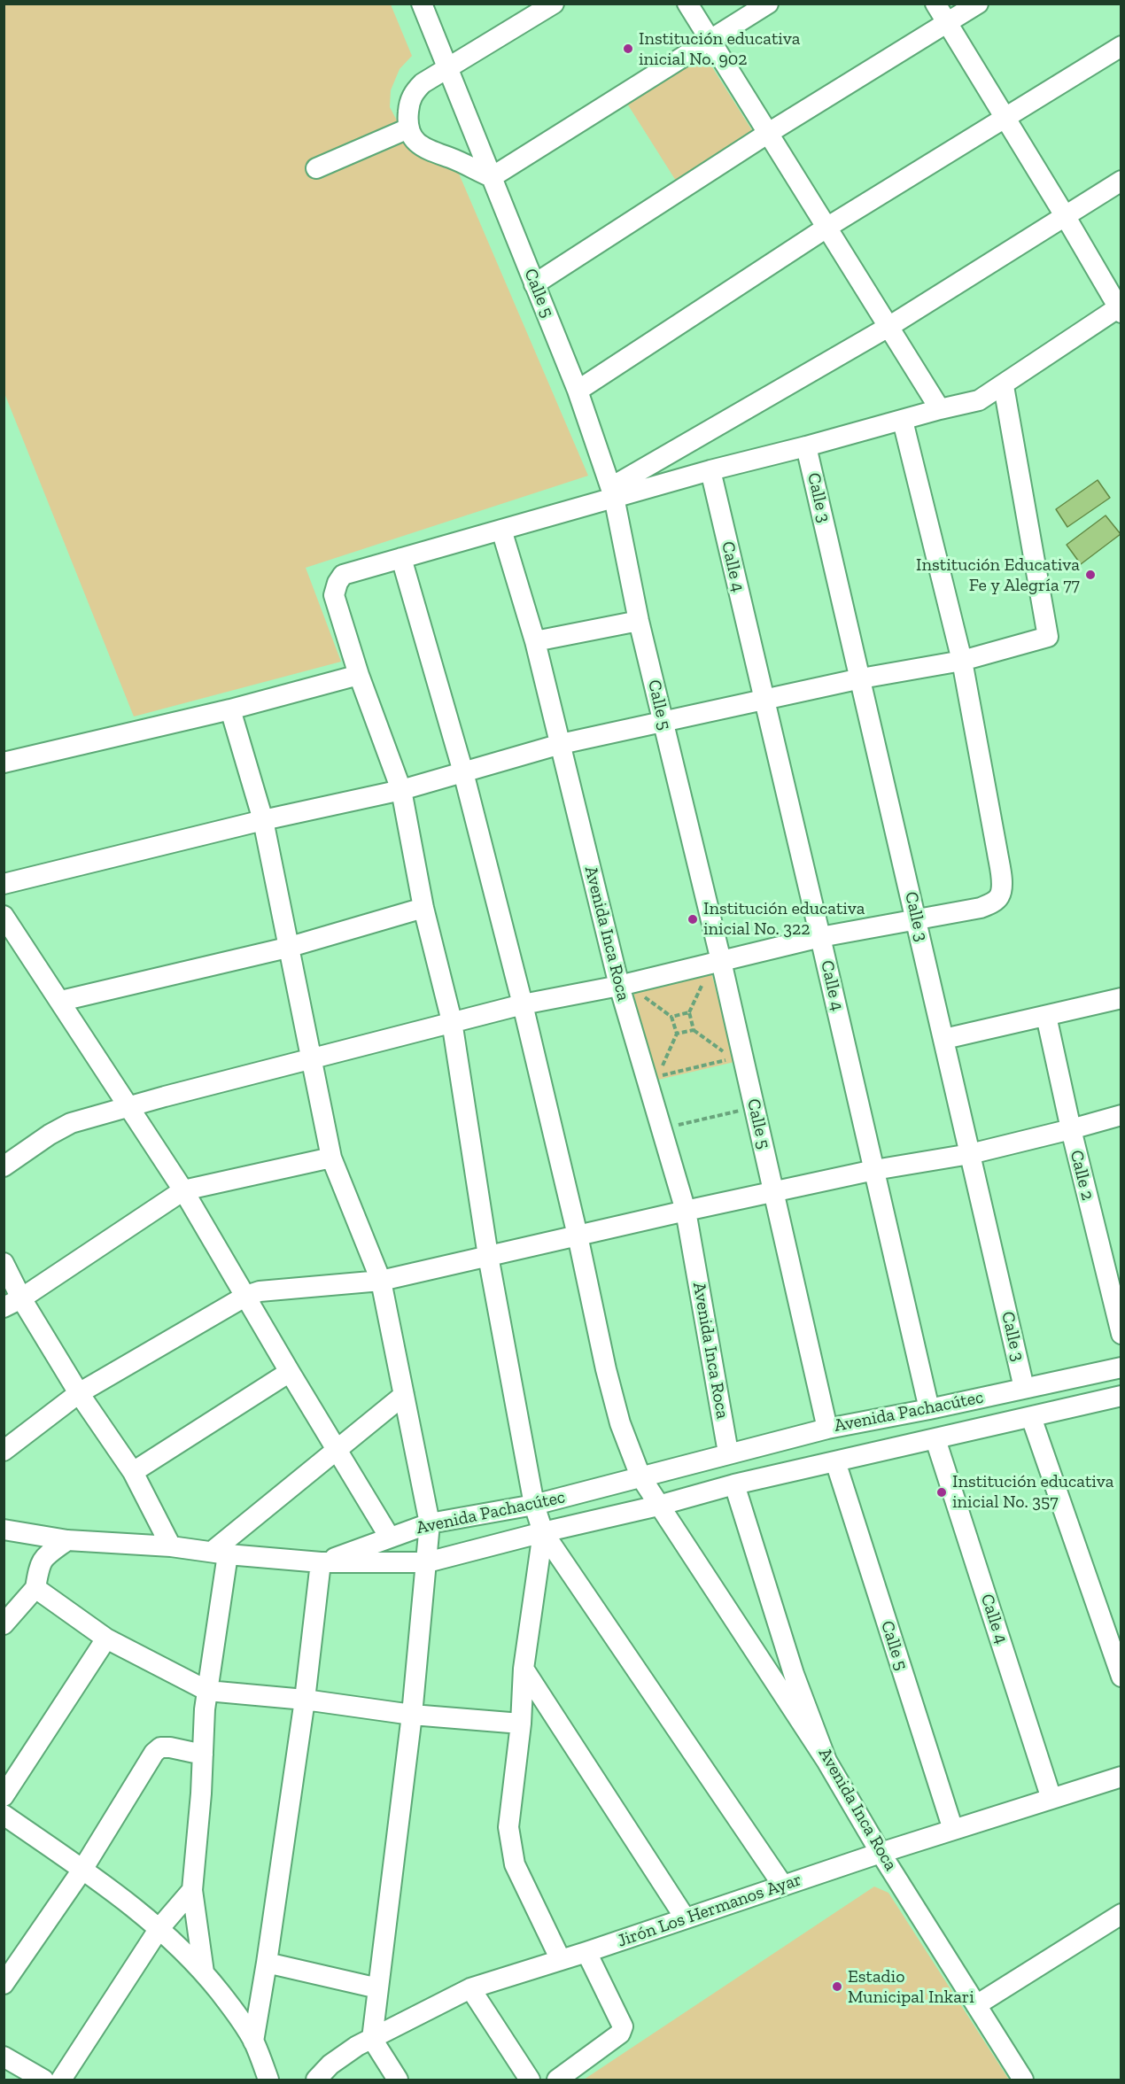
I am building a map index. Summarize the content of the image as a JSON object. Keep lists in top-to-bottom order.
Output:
{
  "streets": {
    "street": [
      "Calle 5",
      "Calle 3",
      "Calle 4",
      "Avenida Inca Roca",
      "Calle 2",
      "Avenida Pachacútec",
      "Jirón Los Hermanos Ayar"
    ]
  },
  "crossings": [
    ["Calle 5", "Avenida Pachacútec"],
    ["Calle 5", "Jirón Los Hermanos Ayar"],
    ["Calle 3", "Avenida Pachacútec"],
    ["Calle 4", "Avenida Pachacútec"],
    ["Calle 4", "Jirón Los Hermanos Ayar"],
    ["Avenida Inca Roca", "Avenida Pachacútec"],
    ["Avenida Inca Roca", "Jirón Los Hermanos Ayar"]
  ],
  "places": [
    "Institución educativa inicial No. 902",
    "Institución Educativa Fe y Alegría 77",
    "Institución educativa inicial No. 322",
    "Institución educativa inicial No. 357",
    "Estadio Municipal Inkari"
  ]
}
